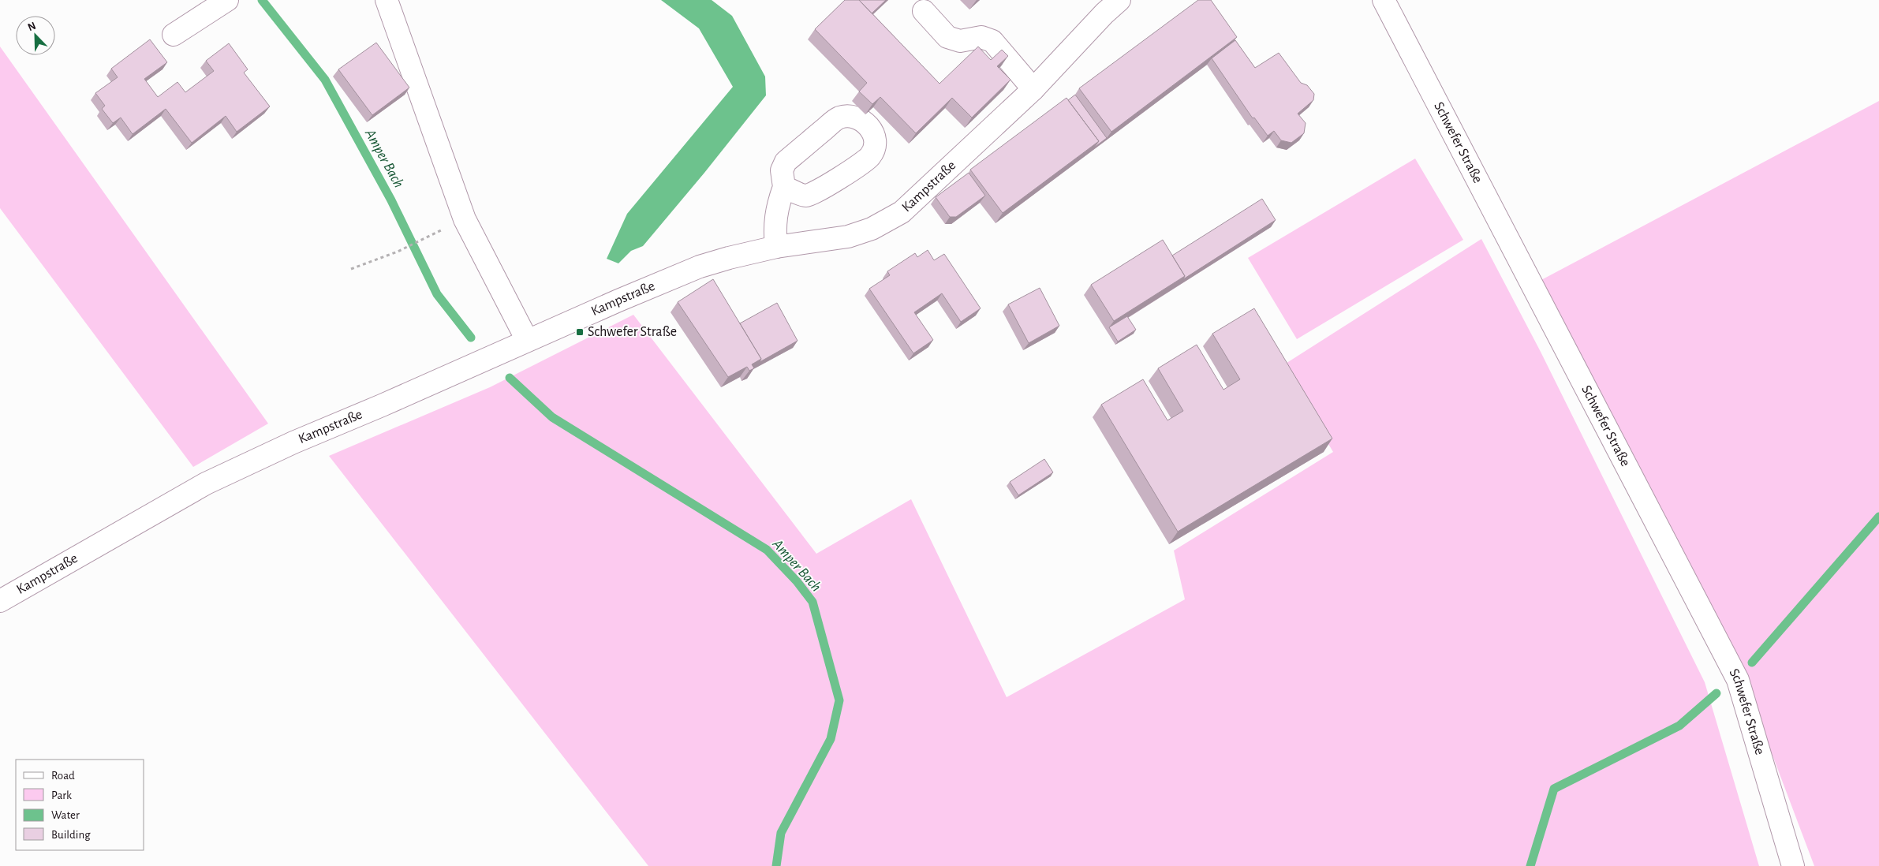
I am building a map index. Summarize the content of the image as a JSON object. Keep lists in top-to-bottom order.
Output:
{
  "streets": {
    "street": ["Schwefer Straße", "Kampstraße"]
  },
  "water": ["Amper Bach"],
  "places": {
    "transit": ["Schwefer Straße"]
  },
  "legend": [
    "Road",
    "Park",
    "Water",
    "Building"
  ],
  "north": "top left"
}
